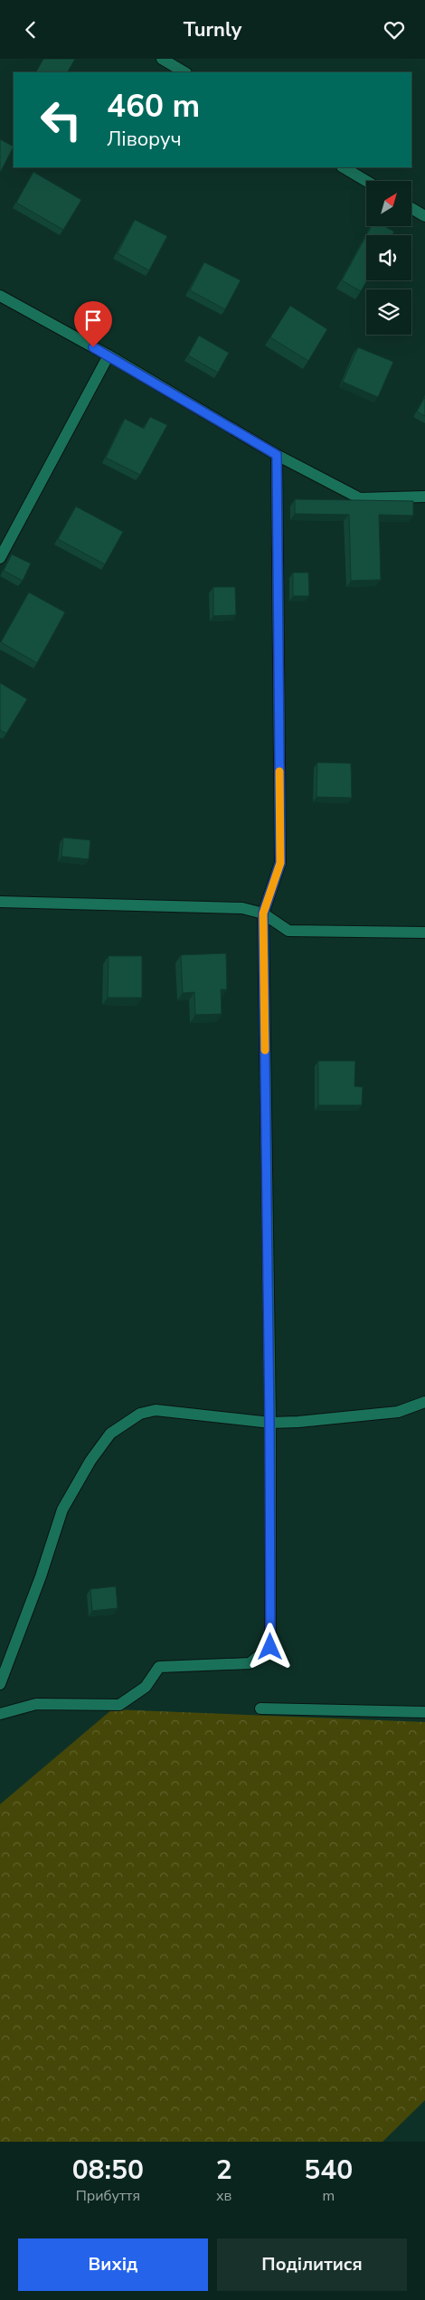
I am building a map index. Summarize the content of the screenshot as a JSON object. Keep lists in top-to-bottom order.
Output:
{
  "north": "top right",
  "page": {
    "header": "Turnly",
    "turn": ["460 m", "Ліворуч"],
    "eta": [
      "08:50",
      "Прибуття",
      "2",
      "хв",
      "540",
      "m"
    ],
    "buttons": ["Вихід", "Поділитися"]
  }
}
